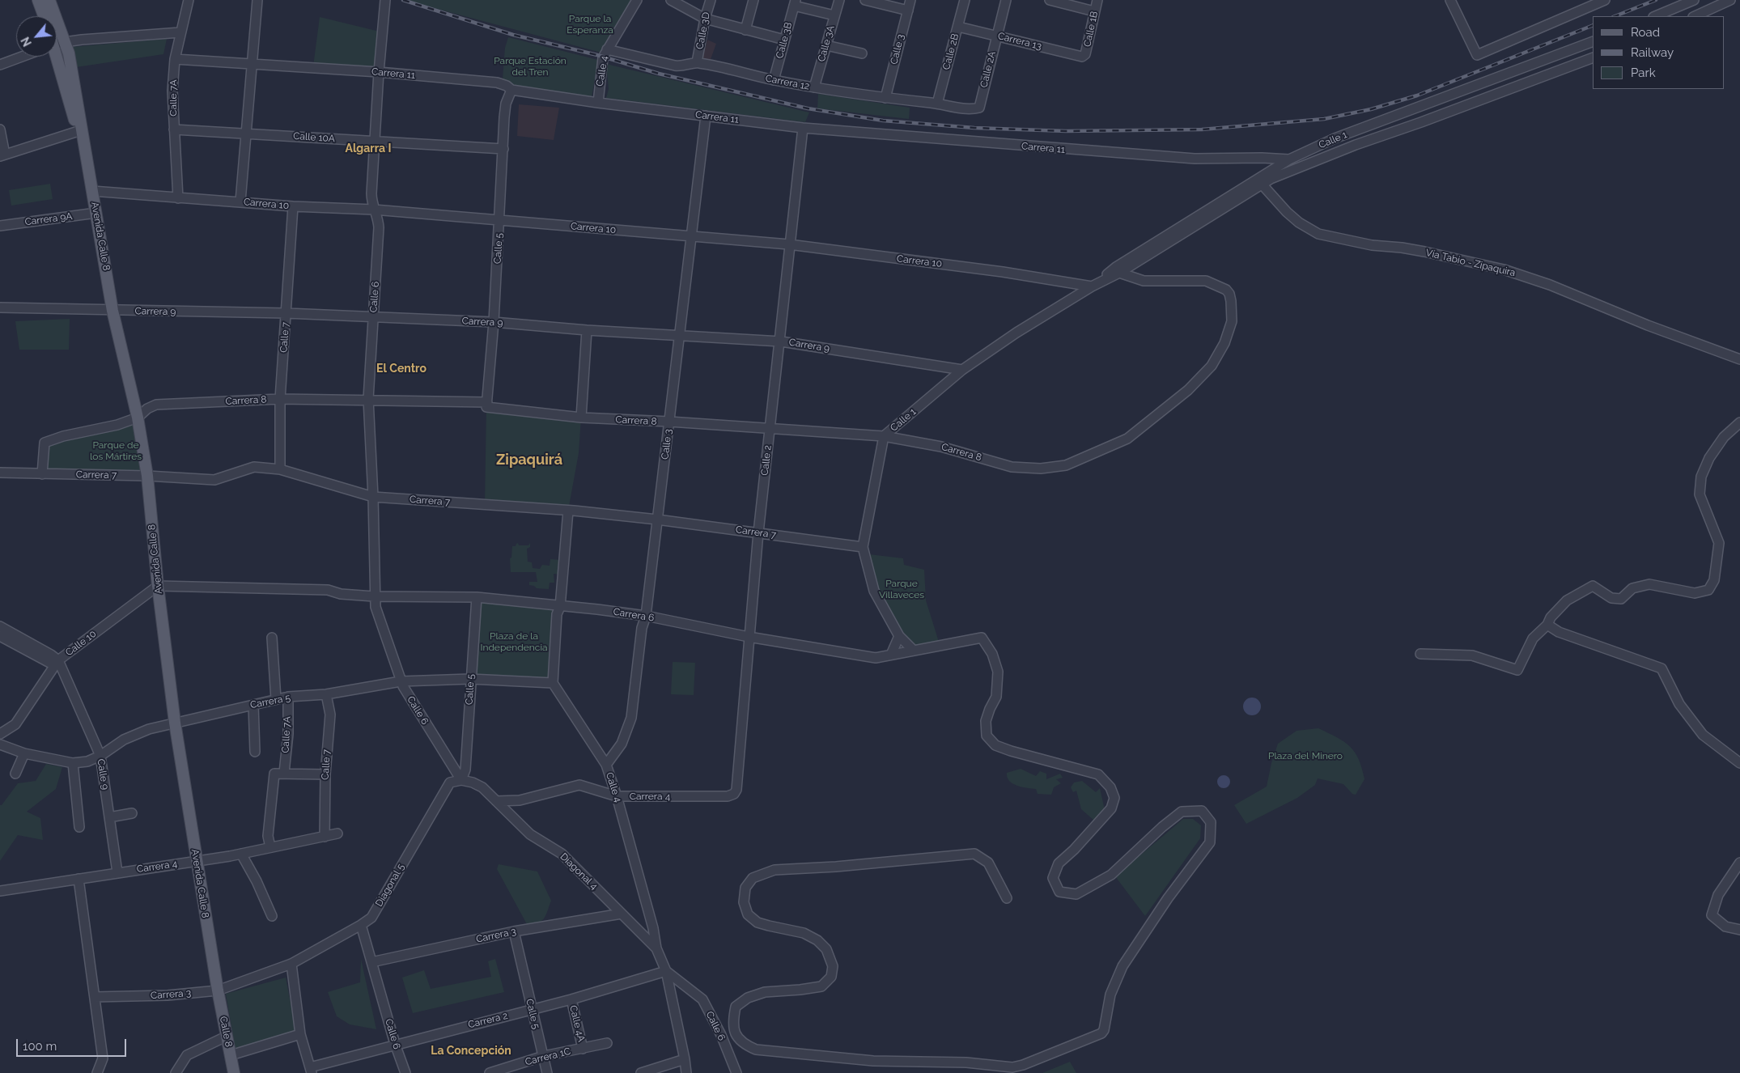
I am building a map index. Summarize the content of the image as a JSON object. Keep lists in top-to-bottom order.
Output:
{
  "streets": {
    "main road": ["Avenida Calle 8", "Calle 8"],
    "street": [
      "Calle 1B",
      "Calle 3D",
      "Calle 3B",
      "Carrera 13",
      "Calle 3A",
      "Calle 3",
      "Calle 2B",
      "Calle 2A",
      "Calle 4",
      "Carrera 11",
      "Carrera 12",
      "Calle 7A",
      "Calle 10A",
      "Calle 1",
      "Carrera 10",
      "Carrera 9A",
      "Calle 5",
      "Vía Tabio - Zipaquira",
      "Calle 6",
      "Carrera 9",
      "Calle 7",
      "Carrera 8",
      "Calle 2",
      "Carrera 7",
      "Carrera 6",
      "Calle 10",
      "Carrera 5",
      "Calle 9",
      "Carrera 4",
      "Diagonal 4",
      "Diagonal 5",
      "Carrera 3",
      "Carrera 2",
      "Calle 4A",
      "Carrera 1C"
    ]
  },
  "crossings": [
    ["Calle 1B", "Carrera 13"],
    ["Calle 3D", "Carrera 12"],
    ["Calle 3B", "Carrera 12"],
    ["Carrera 13", "Calle 2B"],
    ["Carrera 13", "Calle 2A"],
    ["Calle 3A", "Carrera 12"],
    ["Calle 3", "Calle 4"],
    ["Calle 3", "Carrera 11"],
    ["Calle 3", "Carrera 12"],
    ["Calle 3", "Carrera 10"],
    ["Calle 3", "Carrera 9"],
    ["Calle 3", "Carrera 8"],
    ["Calle 3", "Carrera 7"],
    ["Calle 3", "Carrera 6"],
    ["Calle 2B", "Carrera 12"],
    ["Calle 2A", "Carrera 12"],
    ["Calle 4", "Carrera 11"],
    ["Calle 4", "Carrera 12"],
    ["Calle 4", "Calle 6"],
    ["Calle 4", "Carrera 5"],
    ["Calle 4", "Carrera 4"],
    ["Calle 4", "Diagonal 4"],
    ["Calle 4", "Carrera 2"],
    ["Carrera 11", "Calle 7A"],
    ["Carrera 11", "Calle 1"],
    ["Carrera 11", "Calle 5"],
    ["Carrera 11", "Calle 6"],
    ["Carrera 11", "Calle 2"],
    ["Calle 7A", "Calle 10A"],
    ["Calle 7A", "Carrera 10"],
    ["Calle 7A", "Carrera 5"],
    ["Calle 7A", "Carrera 4"],
    ["Calle 10A", "Calle 5"],
    ["Calle 10A", "Calle 6"],
    ["Calle 1", "Carrera 10"],
    ["Calle 1", "Vía Tabio - Zipaquira"],
    ["Calle 1", "Carrera 9"],
    ["Calle 1", "Carrera 8"],
    ["Calle 1", "Carrera 7"],
    ["Calle 1", "Carrera 6"],
    ["Carrera 10", "Avenida Calle 8"],
    ["Carrera 10", "Calle 5"],
    ["Carrera 10", "Calle 6"],
    ["Carrera 10", "Calle 7"],
    ["Carrera 10", "Calle 2"],
    ["Carrera 9A", "Avenida Calle 8"],
    ["Avenida Calle 8", "Carrera 9"],
    ["Avenida Calle 8", "Carrera 8"],
    ["Avenida Calle 8", "Carrera 7"],
    ["Avenida Calle 8", "Calle 10"],
    ["Avenida Calle 8", "Carrera 5"],
    ["Avenida Calle 8", "Carrera 4"],
    ["Avenida Calle 8", "Carrera 3"],
    ["Avenida Calle 8", "Calle 8"],
    ["Calle 5", "Calle 6"],
    ["Calle 5", "Carrera 9"],
    ["Calle 5", "Carrera 8"],
    ["Calle 5", "Carrera 6"],
    ["Calle 5", "Carrera 5"],
    ["Calle 5", "Diagonal 5"],
    ["Calle 5", "Carrera 3"],
    ["Calle 5", "Carrera 2"],
    ["Calle 5", "Carrera 1C"],
    ["Calle 6", "Carrera 9"],
    ["Calle 6", "Carrera 8"],
    ["Calle 6", "Carrera 7"],
    ["Calle 6", "Carrera 6"],
    ["Calle 6", "Carrera 5"],
    ["Calle 6", "Diagonal 5"],
    ["Calle 6", "Carrera 3"],
    ["Calle 6", "Carrera 2"],
    ["Carrera 9", "Calle 7"],
    ["Carrera 9", "Calle 2"],
    ["Calle 7", "Carrera 8"],
    ["Calle 7", "Carrera 7"],
    ["Calle 7", "Carrera 5"],
    ["Calle 7", "Carrera 4"],
    ["Carrera 8", "Calle 2"],
    ["Carrera 8", "Carrera 7"],
    ["Calle 2", "Carrera 7"],
    ["Calle 2", "Carrera 6"],
    ["Calle 2", "Carrera 4"],
    ["Calle 10", "Calle 9"],
    ["Carrera 5", "Calle 9"],
    ["Calle 9", "Carrera 4"],
    ["Carrera 4", "Diagonal 4"],
    ["Diagonal 4", "Carrera 3"],
    ["Diagonal 5", "Carrera 3"],
    ["Carrera 3", "Calle 8"],
    ["Carrera 2", "Calle 4A"],
    ["Calle 4A", "Carrera 1C"]
  ],
  "districts": [
    "Algarra I",
    "El Centro",
    "Zipaquirá",
    "La Concepción"
  ],
  "parks": [
    "Parque la Esperanza",
    "Parque Estación del Tren",
    "Parque de los Mártires",
    "Parque Villaveces",
    "Plaza de la Independencia",
    "Plaza del Minero"
  ],
  "legend": ["Road", "Railway", "Park"],
  "scale_bar": "100 m",
  "north": "bottom left"
}
